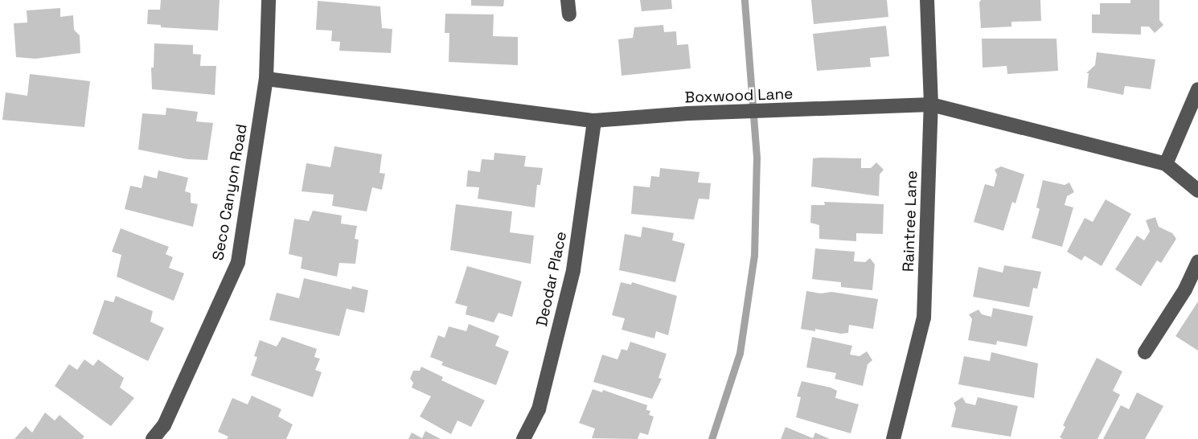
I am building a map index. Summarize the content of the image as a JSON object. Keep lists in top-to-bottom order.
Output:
{
  "streets": {
    "street": [
      "Boxwood Lane",
      "Seco Canyon Road",
      "Raintree Lane",
      "Deodar Place"
    ]
  },
  "crossings": [
    ["Boxwood Lane", "Seco Canyon Road"],
    ["Boxwood Lane", "Raintree Lane"],
    ["Boxwood Lane", "Deodar Place"]
  ]
}
